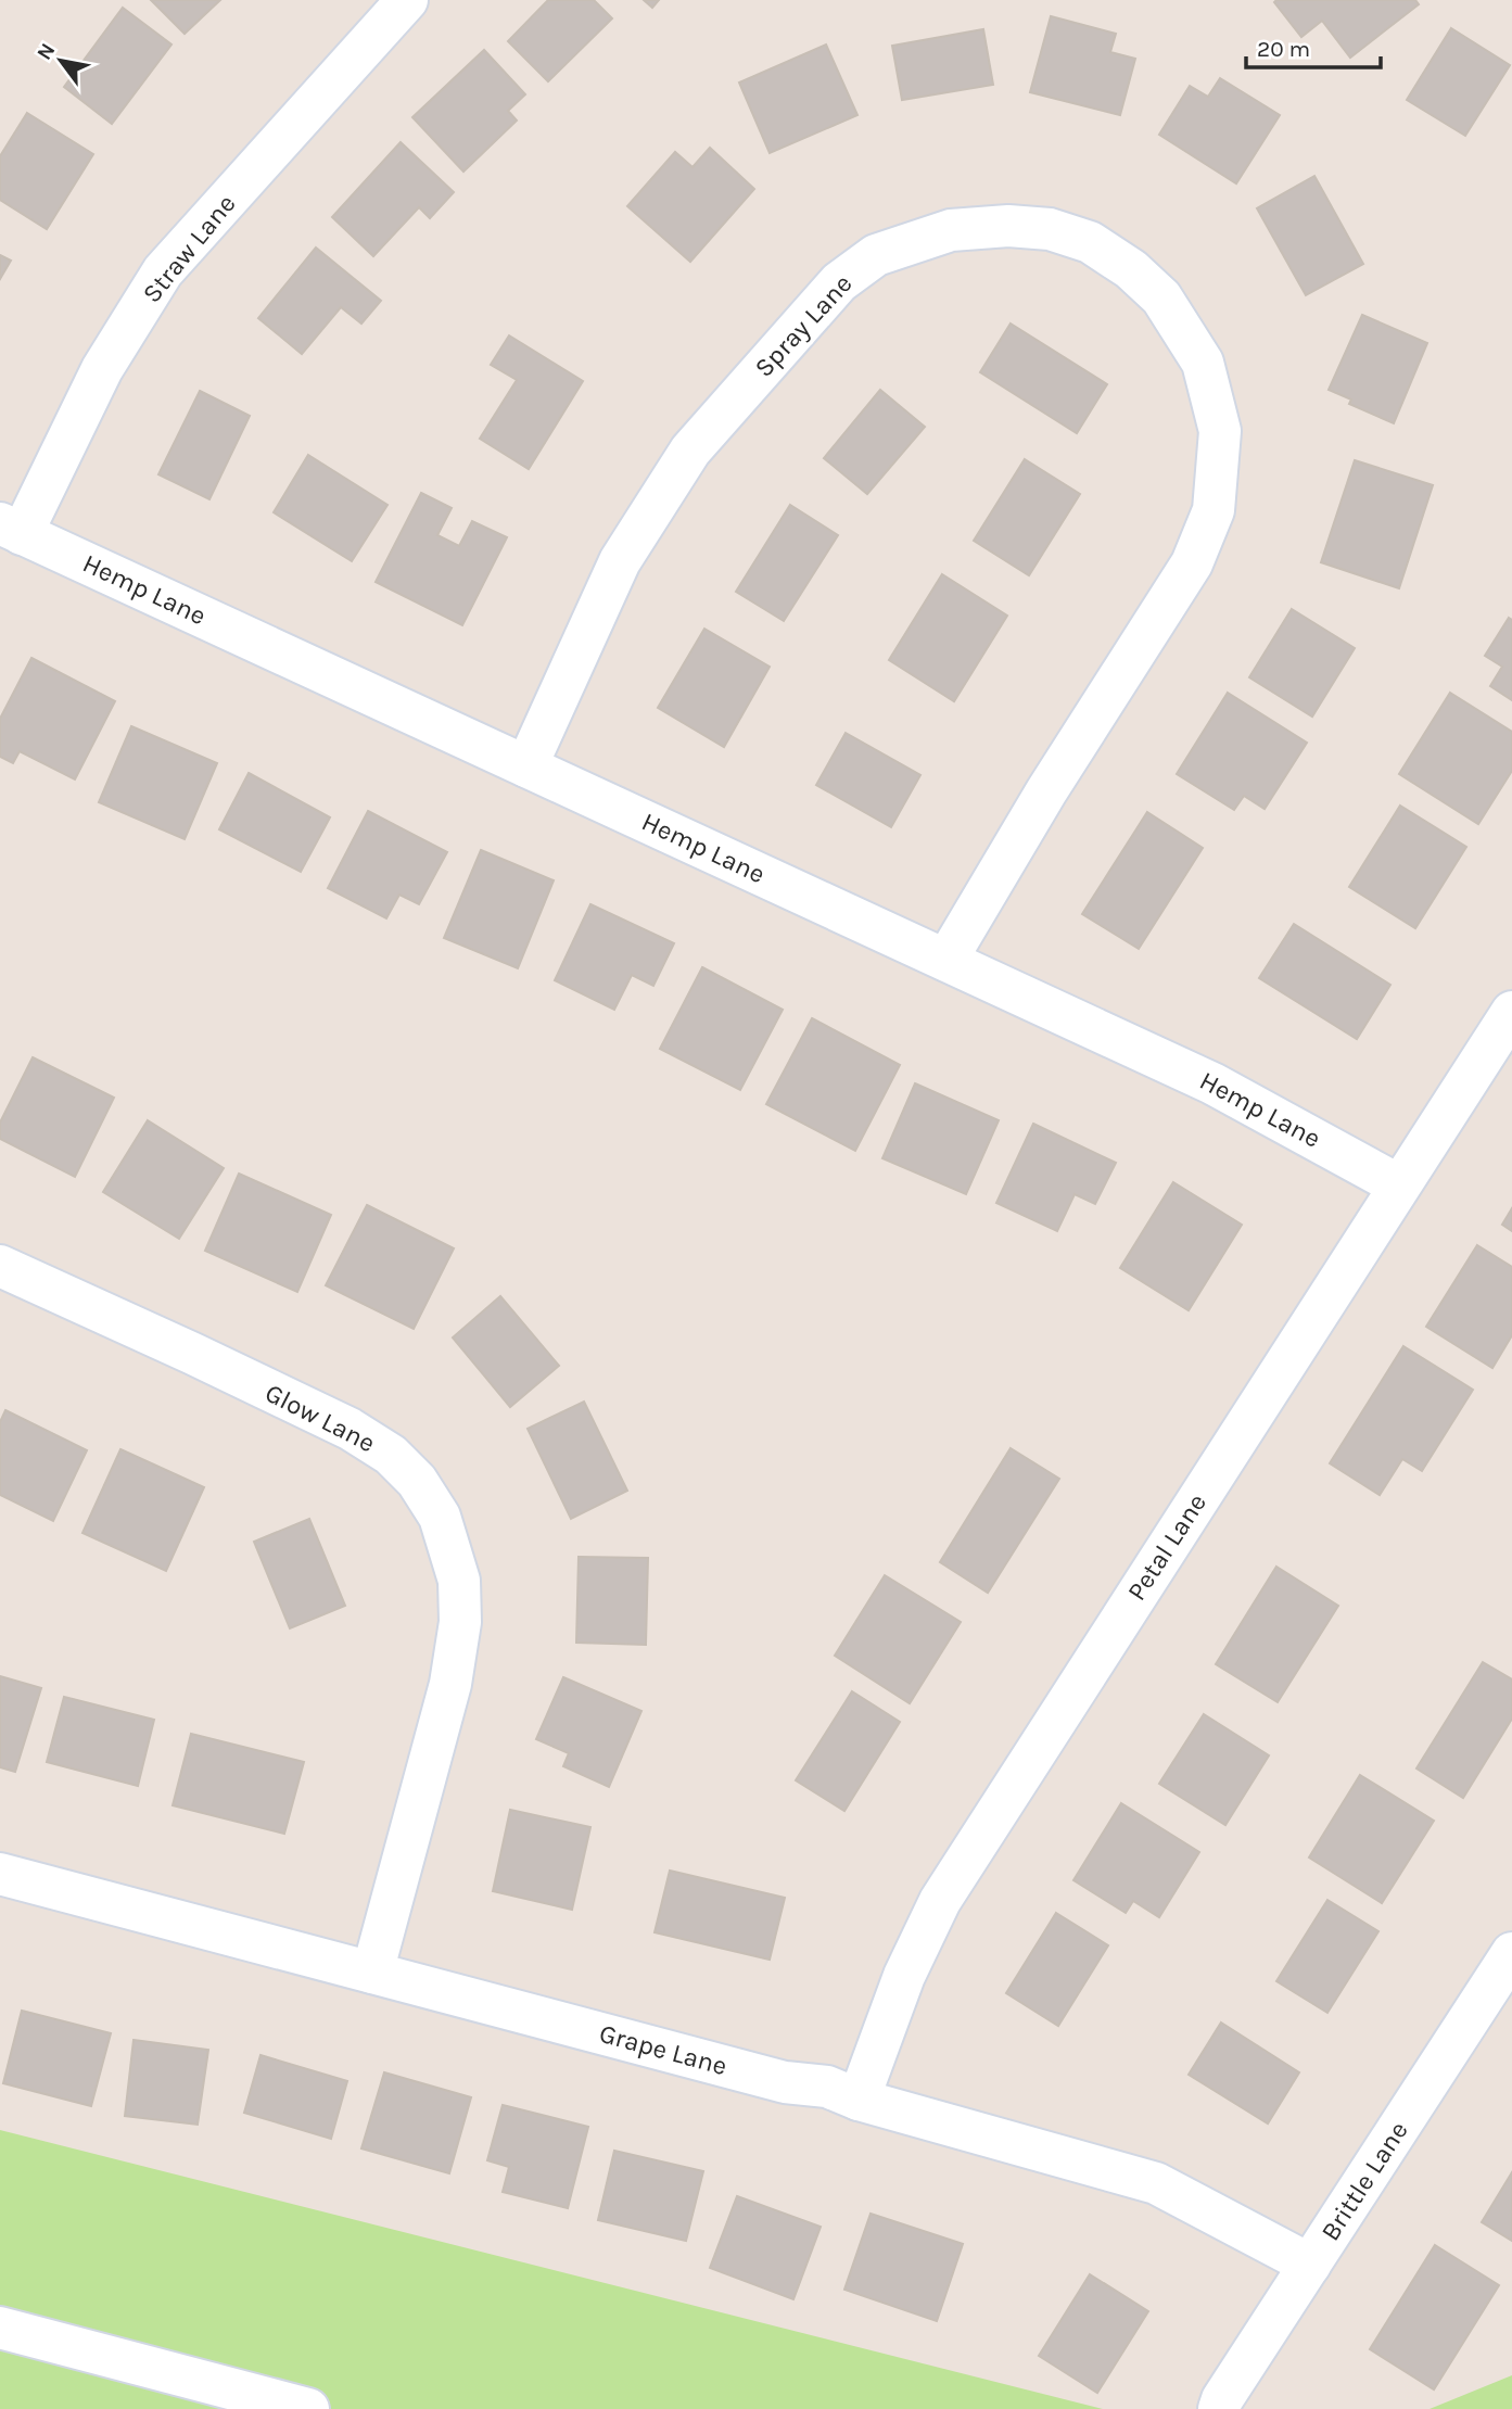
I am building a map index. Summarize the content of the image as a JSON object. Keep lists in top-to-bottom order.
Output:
{
  "streets": {
    "street": [
      "Straw Lane",
      "Spray Lane",
      "Hemp Lane",
      "Glow Lane",
      "Petal Lane",
      "Grape Lane",
      "Brittle Lane"
    ]
  },
  "crossings": [
    ["Straw Lane", "Hemp Lane"],
    ["Spray Lane", "Hemp Lane"],
    ["Hemp Lane", "Petal Lane"],
    ["Glow Lane", "Grape Lane"],
    ["Petal Lane", "Grape Lane"],
    ["Grape Lane", "Brittle Lane"]
  ],
  "scale_bar": "20 m",
  "north": "top left"
}
